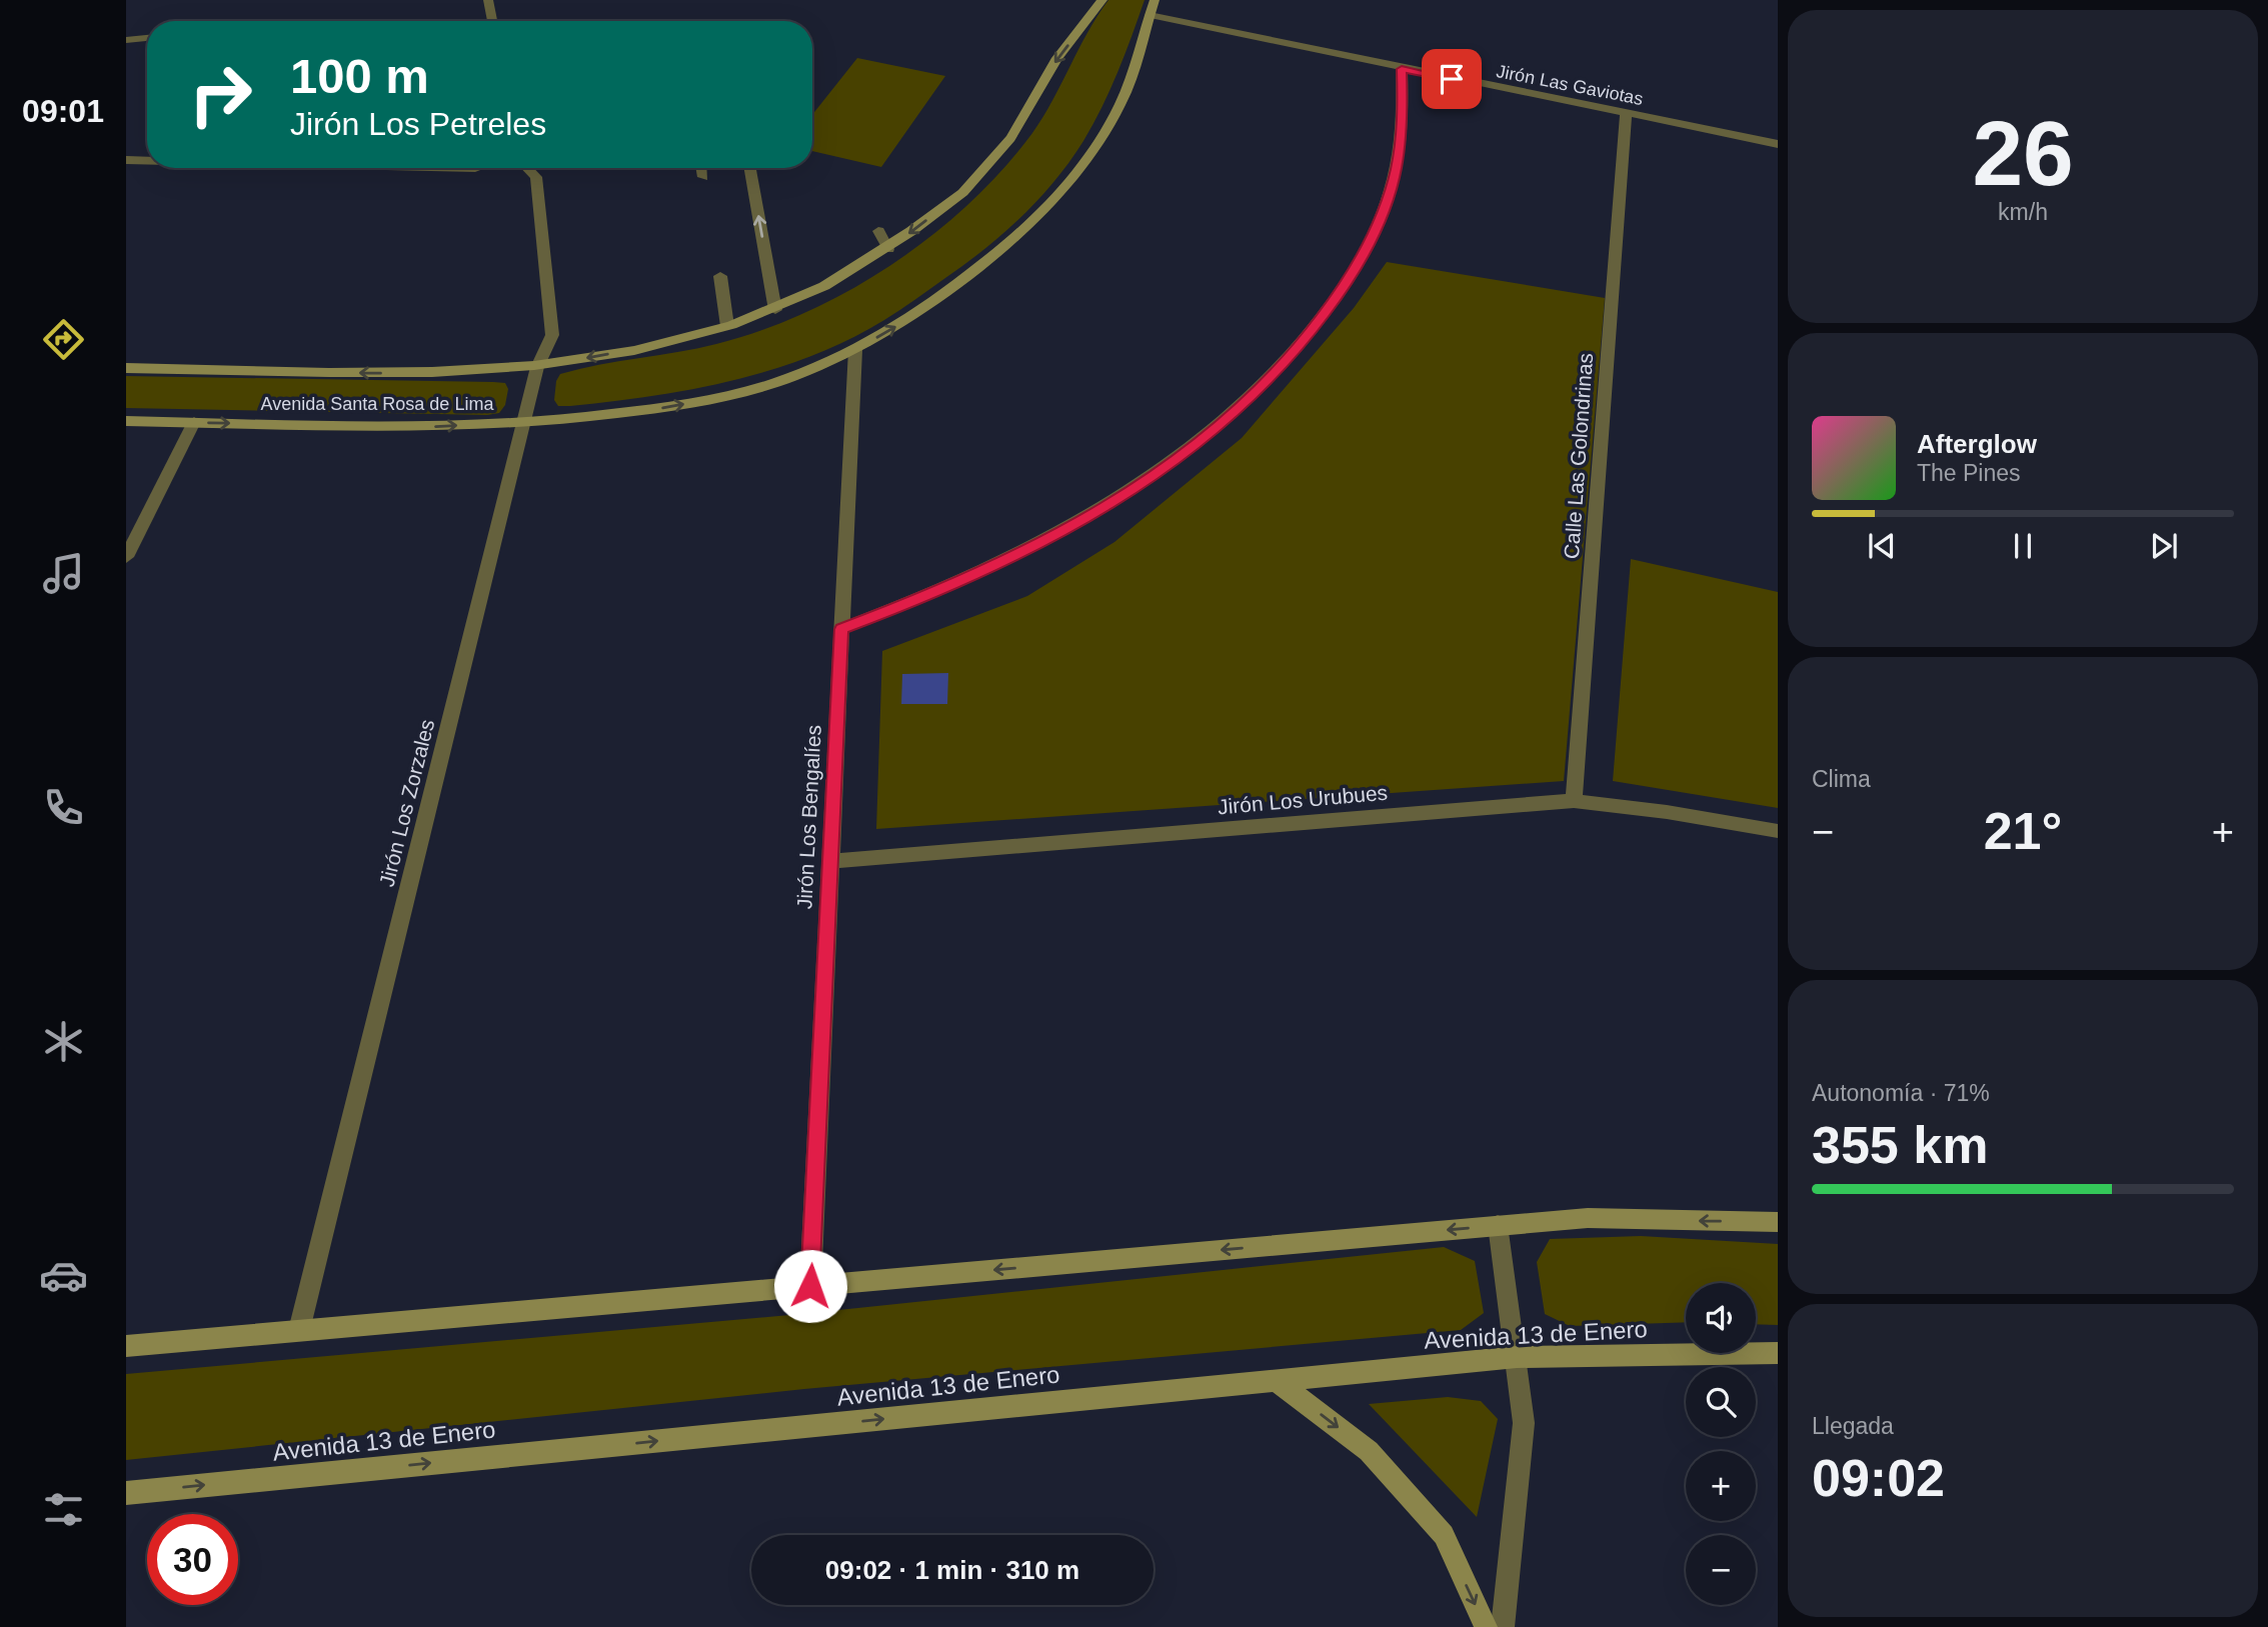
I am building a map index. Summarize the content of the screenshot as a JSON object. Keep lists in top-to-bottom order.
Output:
{
  "streets": {
    "main road": ["Avenida Santa Rosa de Lima", "Avenida 13 de Enero"],
    "street": [
      "Jirón Las Gaviotas",
      "Calle Las Golondrinas",
      "Jirón Los Urubues",
      "Jirón Los Zorzales",
      "Jirón Los Bengalíes"
    ]
  },
  "crossings": [
    ["Jirón Las Gaviotas", "Avenida Santa Rosa de Lima"],
    ["Jirón Las Gaviotas", "Calle Las Golondrinas"],
    ["Avenida Santa Rosa de Lima", "Jirón Los Zorzales"],
    ["Avenida Santa Rosa de Lima", "Jirón Los Bengalíes"],
    ["Calle Las Golondrinas", "Jirón Los Urubues"],
    ["Jirón Los Urubues", "Jirón Los Bengalíes"]
  ],
  "page": {
    "tabs": "09:01",
    "tile": [
      ["26", "km/h"],
      "Clima",
      ["Autonomía · 71%", "355 km"],
      ["Llegada", "09:02"]
    ],
    "turn": ["100 m", "Jirón Los Petreles"],
    "song": ["Afterglow", "The Pines"],
    "heat": ["−", "21°", "+"],
    "map_buttons": ["+", "−"],
    "limit": "30",
    "trip": "09:02 · 1 min · 310 m"
  }
}
